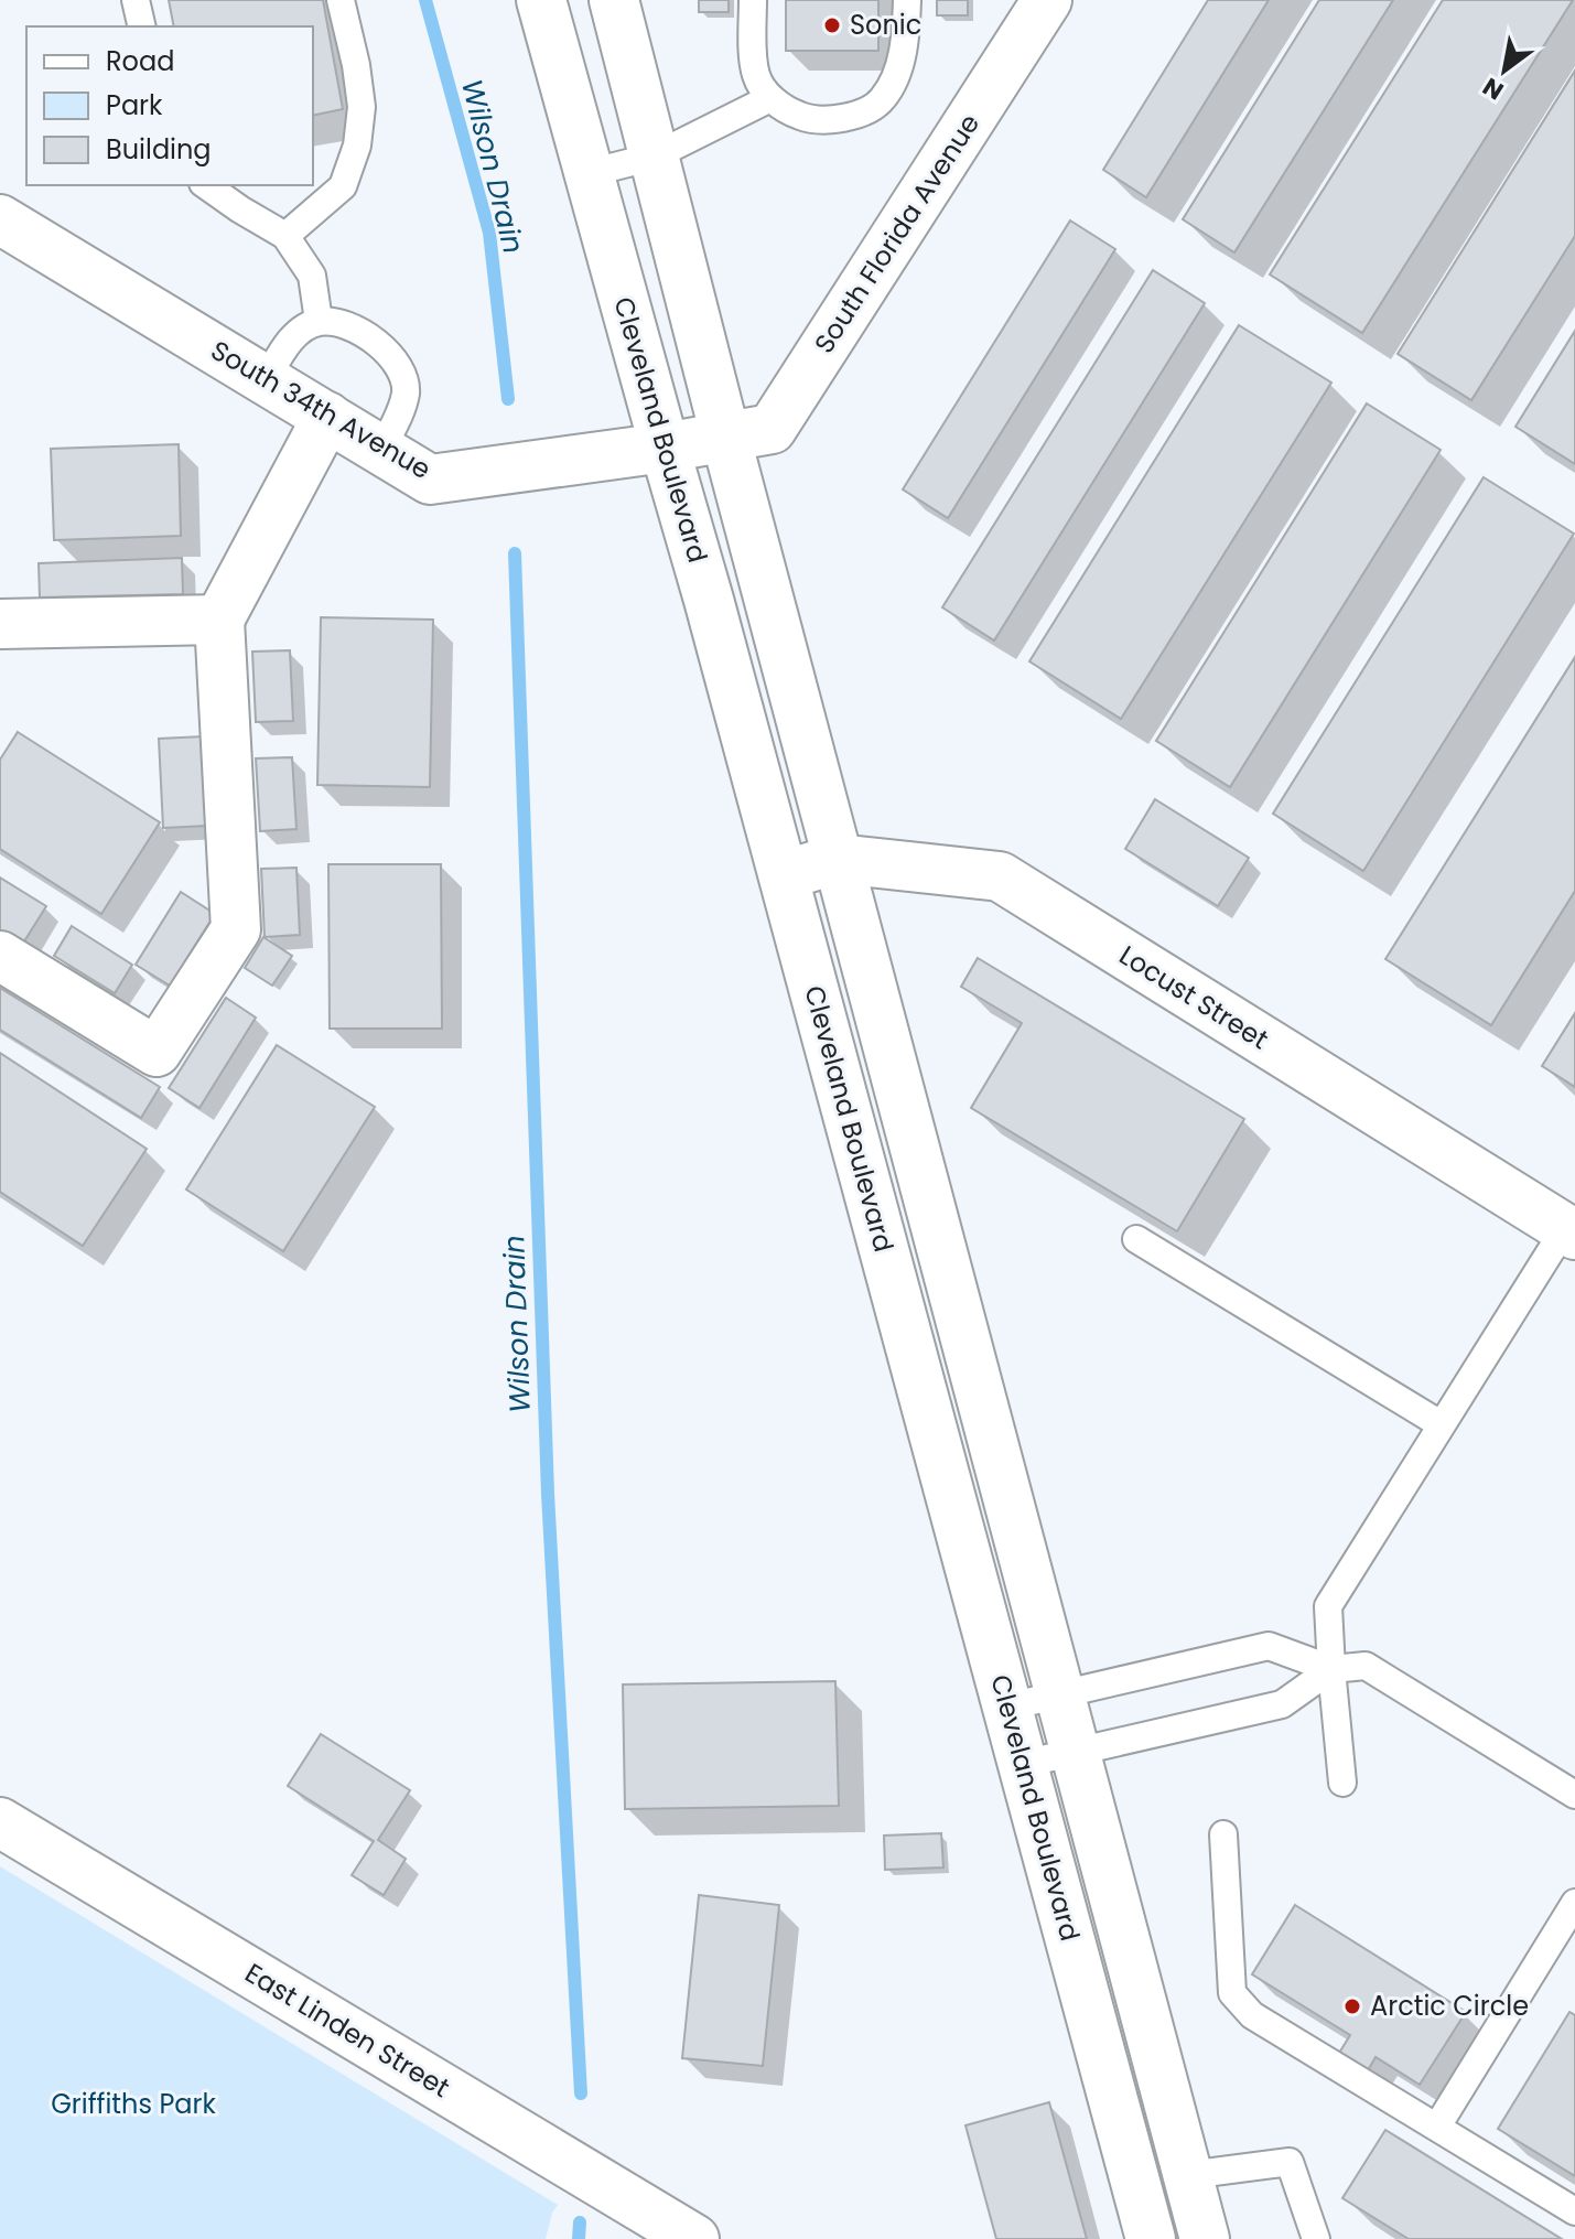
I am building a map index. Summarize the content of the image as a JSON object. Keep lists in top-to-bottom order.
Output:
{
  "streets": {
    "main road": [
      "South Florida Avenue",
      "South 34th Avenue",
      "Cleveland Boulevard",
      "Locust Street",
      "East Linden Street"
    ]
  },
  "crossings": [
    ["South Florida Avenue", "South 34th Avenue"],
    ["South Florida Avenue", "Cleveland Boulevard"],
    ["South 34th Avenue", "Cleveland Boulevard"],
    ["Cleveland Boulevard", "Locust Street"]
  ],
  "water": ["Wilson Drain"],
  "parks": ["Griffiths Park"],
  "places": ["Sonic", "Arctic Circle"],
  "legend": ["Road", "Park", "Building"],
  "north": "bottom left"
}
